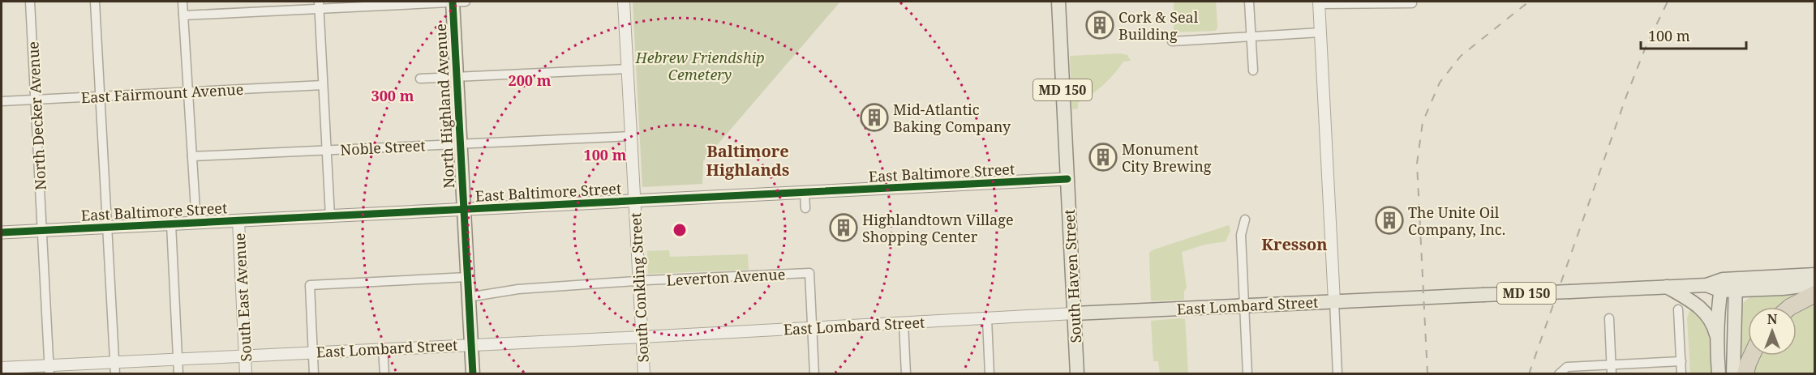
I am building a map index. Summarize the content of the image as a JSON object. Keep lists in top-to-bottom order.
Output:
{
  "streets": {
    "main road": [
      "MD 150",
      "North Highland Avenue",
      "East Baltimore Street",
      "South Haven Street",
      "East Lombard Street"
    ],
    "street": [
      "East Fairmount Avenue",
      "North Decker Avenue",
      "Noble Street",
      "Leverton Avenue",
      "South Conkling Street",
      "South East Avenue"
    ]
  },
  "crossings": [
    ["MD 150", "East Baltimore Street"],
    ["MD 150", "South Haven Street"],
    ["East Fairmount Avenue", "North Decker Avenue"],
    ["North Highland Avenue", "Noble Street"],
    ["North Highland Avenue", "East Baltimore Street"],
    ["North Highland Avenue", "Leverton Avenue"],
    ["North Highland Avenue", "East Lombard Street"],
    ["North Decker Avenue", "East Baltimore Street"],
    ["North Decker Avenue", "East Lombard Street"],
    ["Noble Street", "South Conkling Street"],
    ["East Baltimore Street", "South Haven Street"],
    ["East Baltimore Street", "South Conkling Street"],
    ["East Baltimore Street", "South East Avenue"],
    ["South Haven Street", "East Lombard Street"],
    ["Leverton Avenue", "South Conkling Street"],
    ["Leverton Avenue", "East Lombard Street"],
    ["South Conkling Street", "East Lombard Street"],
    ["South East Avenue", "East Lombard Street"]
  ],
  "districts": ["Baltimore Highlands", "Kresson"],
  "parks": ["Hebrew Friendship Cemetery"],
  "places": {
    "building": [
      "Cork & Seal Building",
      "Mid-Atlantic Baking Company",
      "Monument City Brewing",
      "The Unite Oil Company, Inc.",
      "Highlandtown Village Shopping Center"
    ]
  },
  "scale_bar": "100 m",
  "north": "top",
  "rings": ["200 m", "300 m", "100 m"]
}
